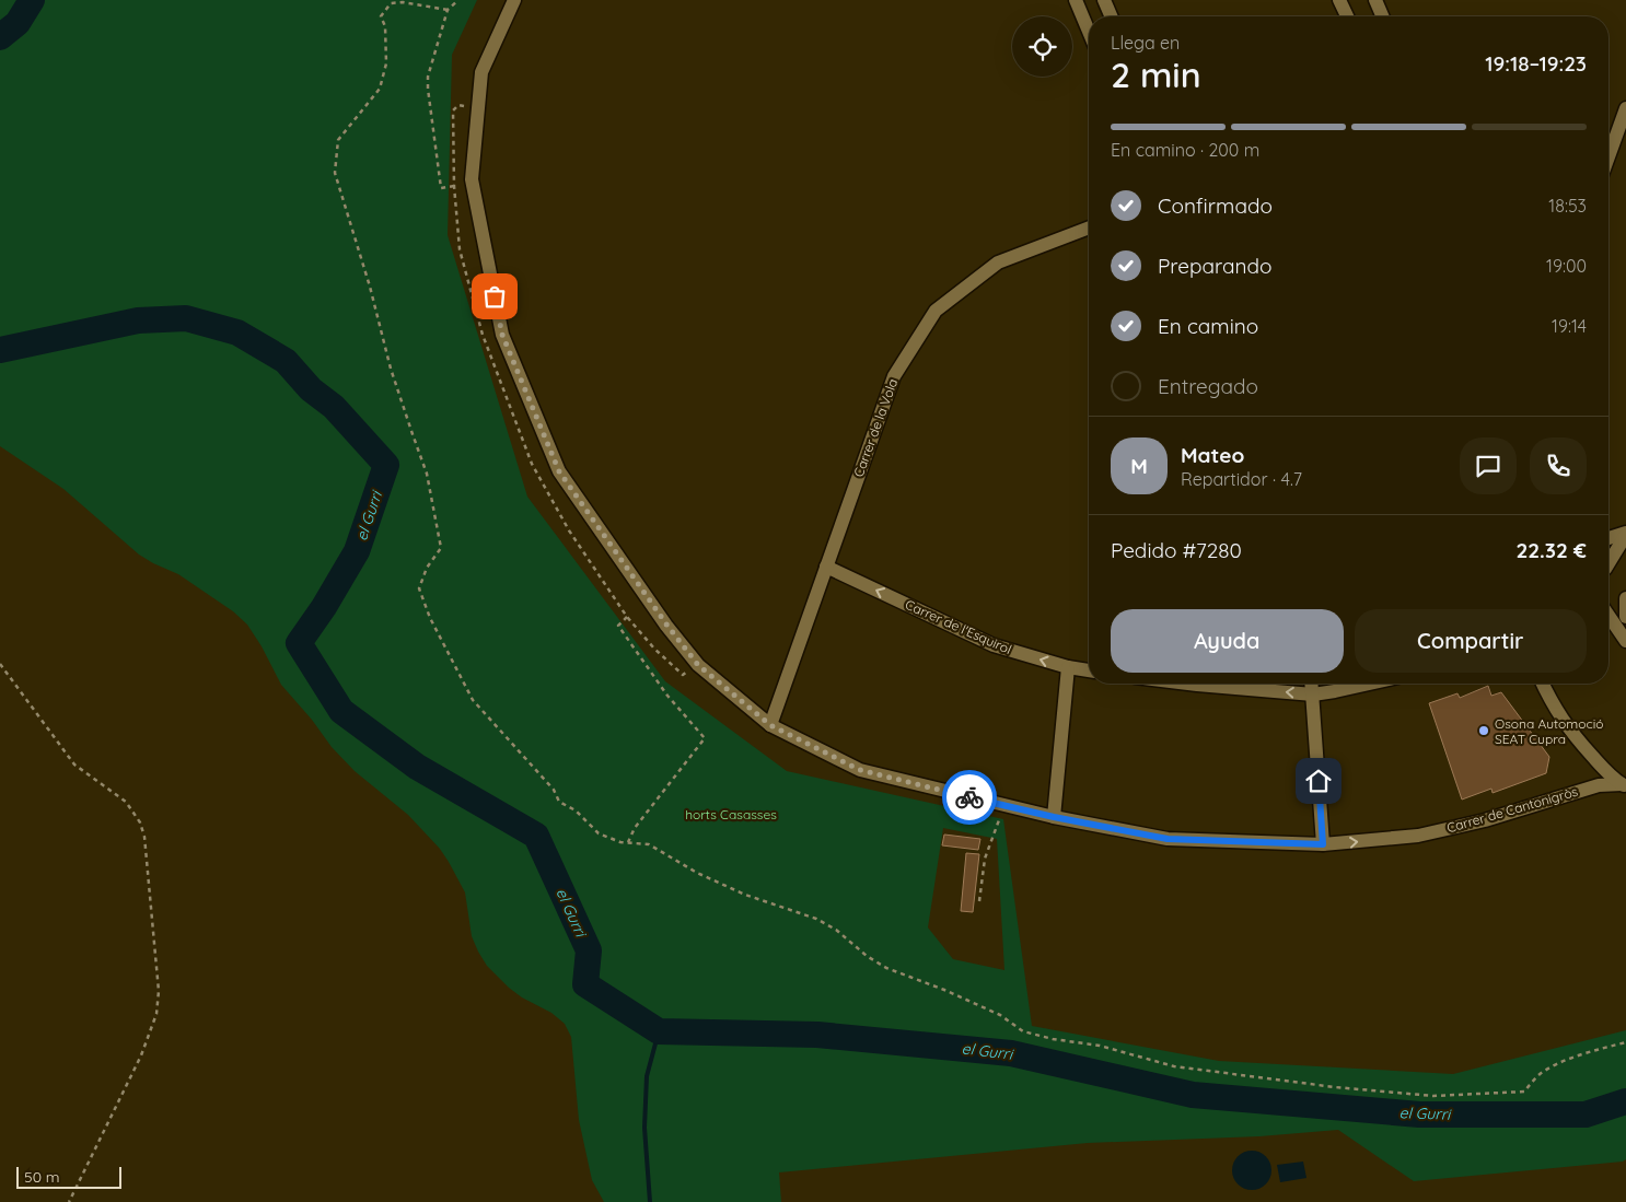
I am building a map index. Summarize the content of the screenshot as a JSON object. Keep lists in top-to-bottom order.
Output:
{
  "streets": {
    "street": ["Carrer de la Vola", "Carrer de l'Esquirol", "Carrer de Cantonigròs"]
  },
  "crossings": [
    ["Carrer de la Vola", "Carrer de l'Esquirol"],
    ["Carrer de la Vola", "Carrer de Cantonigròs"]
  ],
  "one_way": ["Carrer de l'Esquirol"],
  "water": ["el Gurri"],
  "parks": ["horts Casasses"],
  "places": ["Osona Automoció SEAT Cupra"],
  "scale_bar": "50 m",
  "page": {
    "heading": ["2 min", "Llega en", "19:18–19:23"],
    "panel": [
      "Mateo",
      "Repartidor · 4.7",
      "Pedido #7280",
      "22.32 €"
    ],
    "bar": "En camino · 200 m",
    "list": [
      ["Confirmado", "18:53"],
      ["Preparando", "19:00"],
      ["En camino", "19:14"],
      "Entregado"
    ],
    "round": "M",
    "buttons": ["Ayuda", "Compartir"],
    "scale": "50 m"
  }
}
